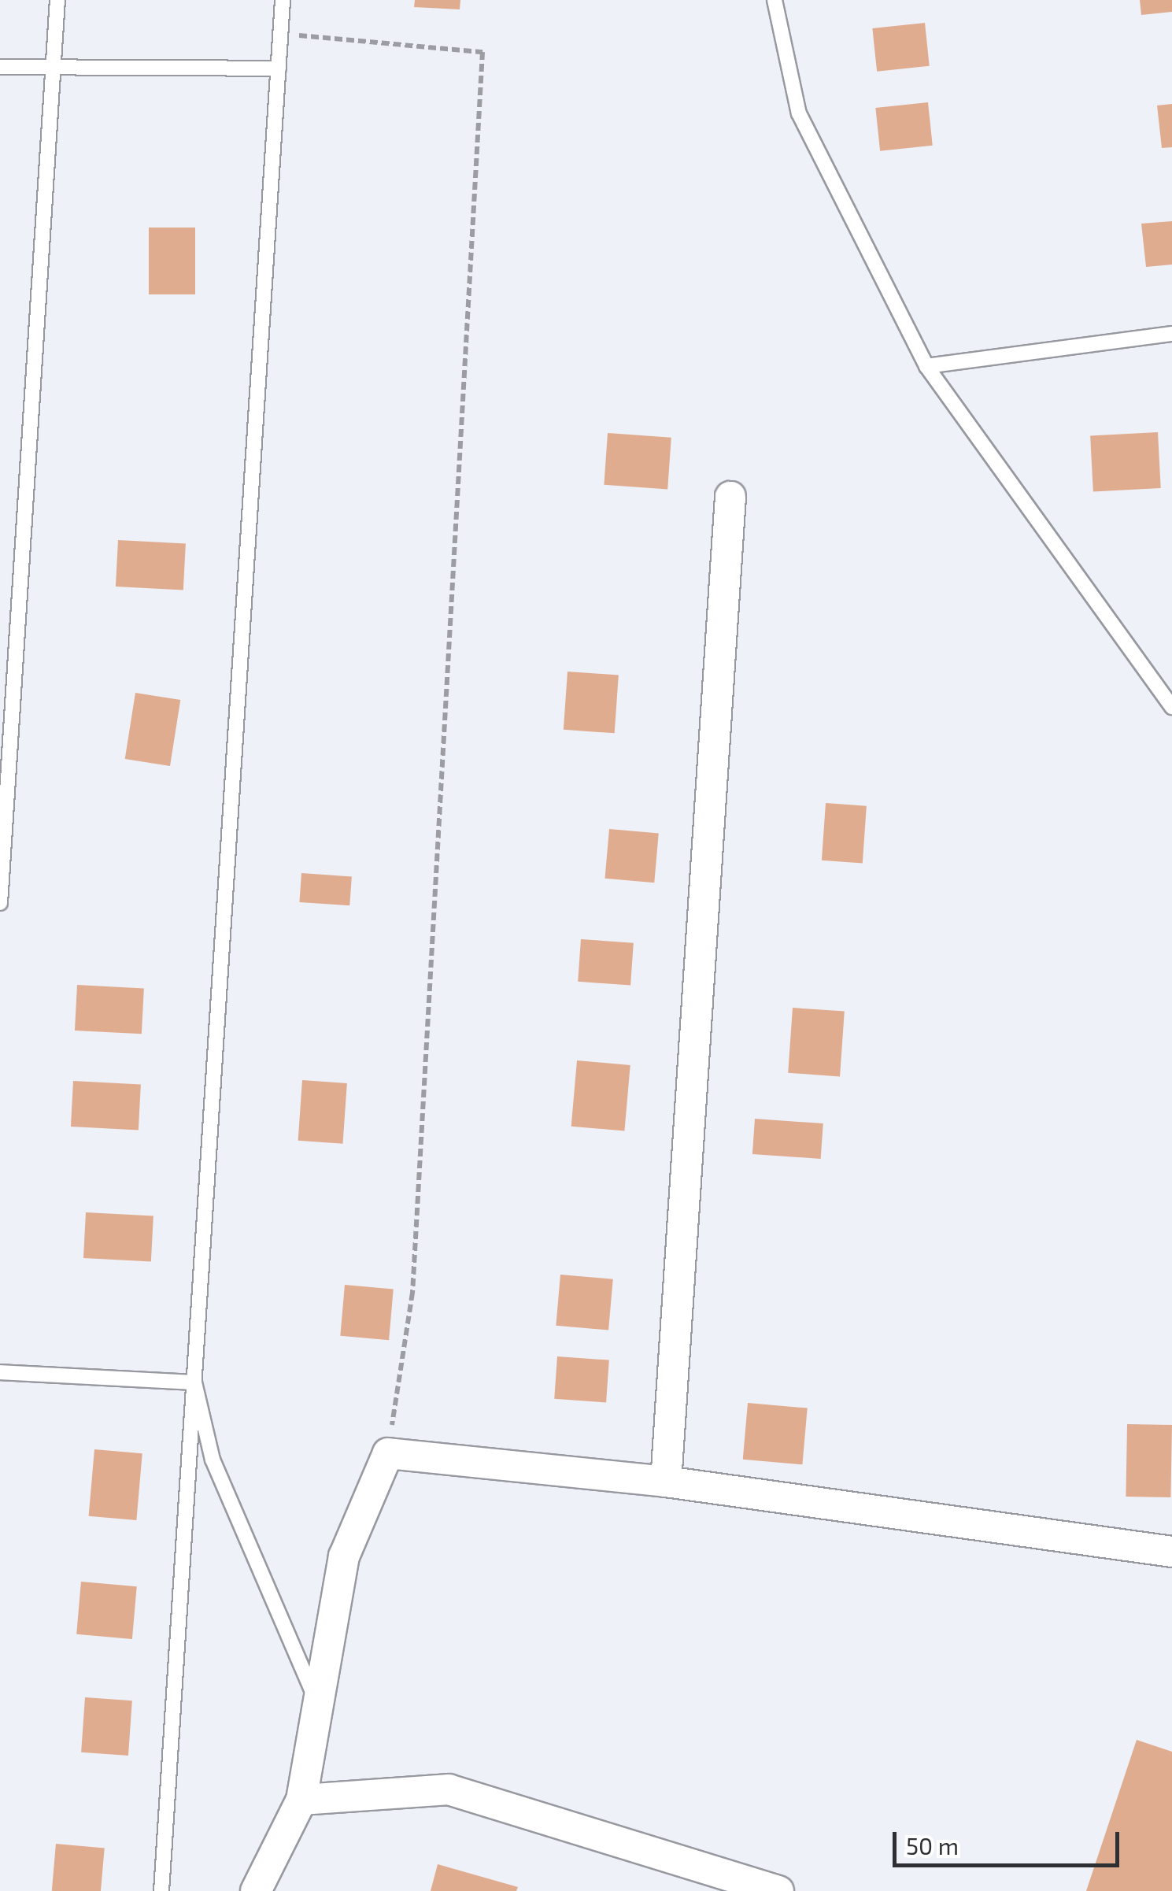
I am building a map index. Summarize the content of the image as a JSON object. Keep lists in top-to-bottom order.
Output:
{
  "scale_bar": "50 m"
}
